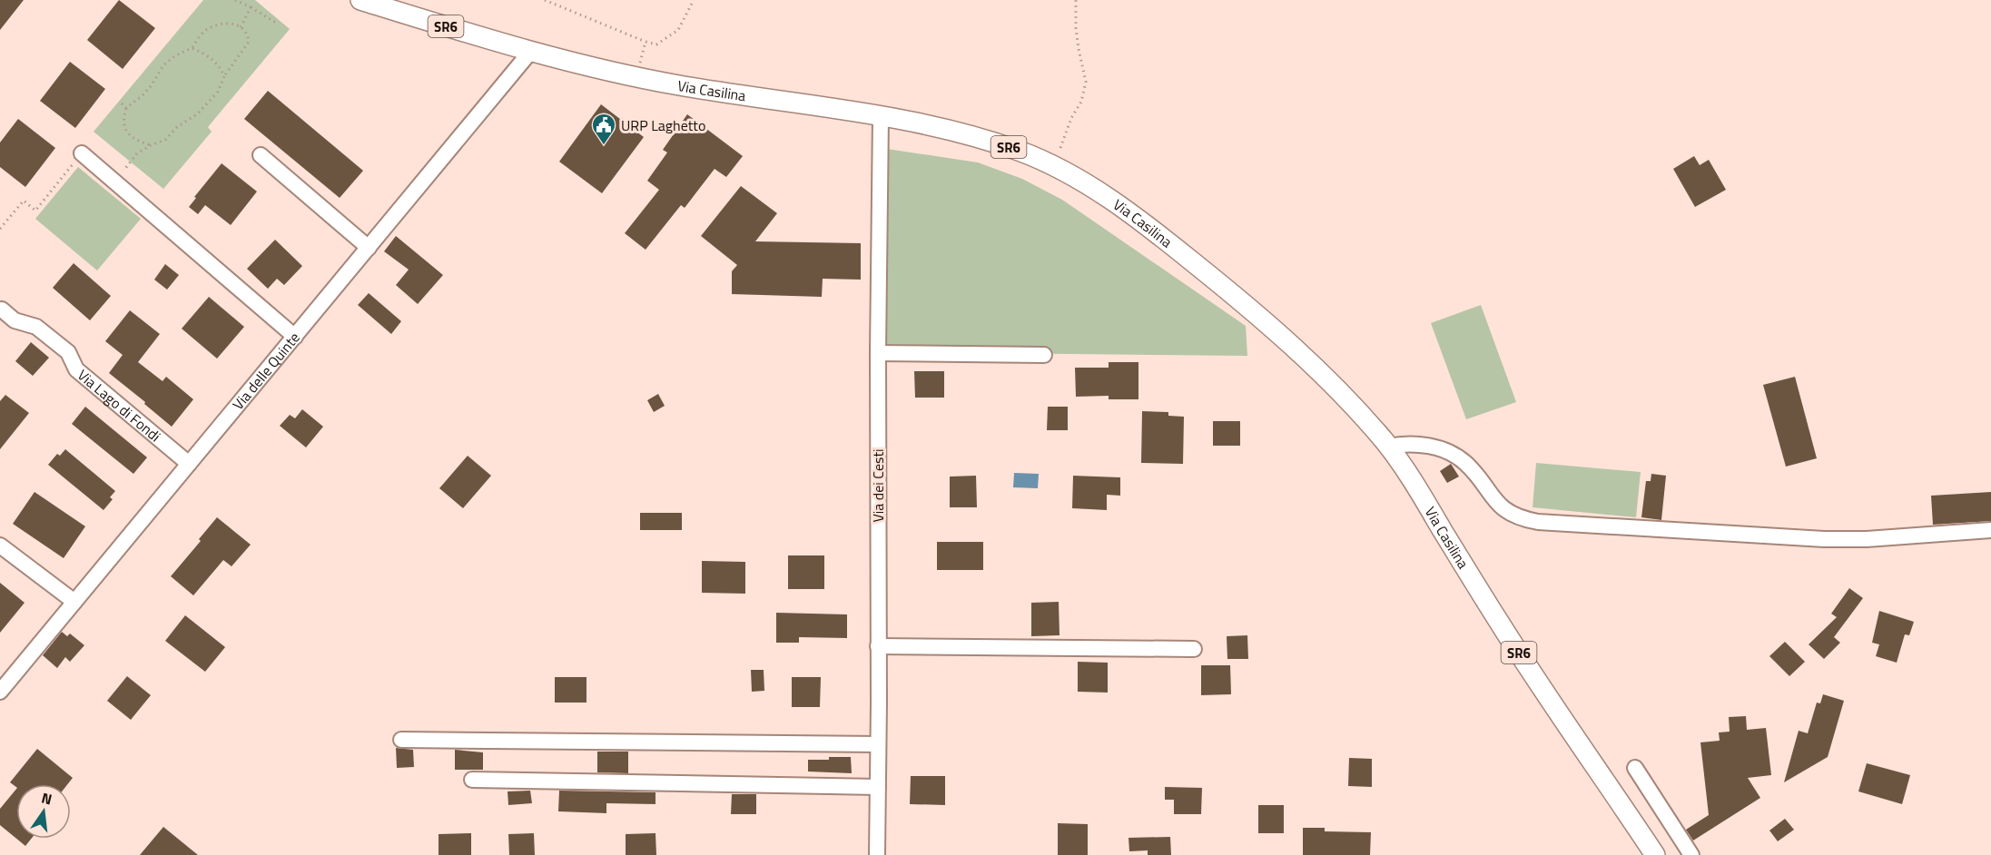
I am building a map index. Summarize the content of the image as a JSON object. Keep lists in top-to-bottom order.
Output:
{
  "streets": {
    "main road": ["SR6", "Via Casilina"],
    "street": ["Via delle Quinte", "Via Lago di Fondi", "Via dei Cesti"]
  },
  "crossings": [
    ["Via Casilina", "Via delle Quinte"],
    ["Via Casilina", "Via dei Cesti"],
    ["Via delle Quinte", "Via Lago di Fondi"]
  ],
  "places": {
    "public building": ["URP Laghetto"]
  },
  "north": "top"
}
